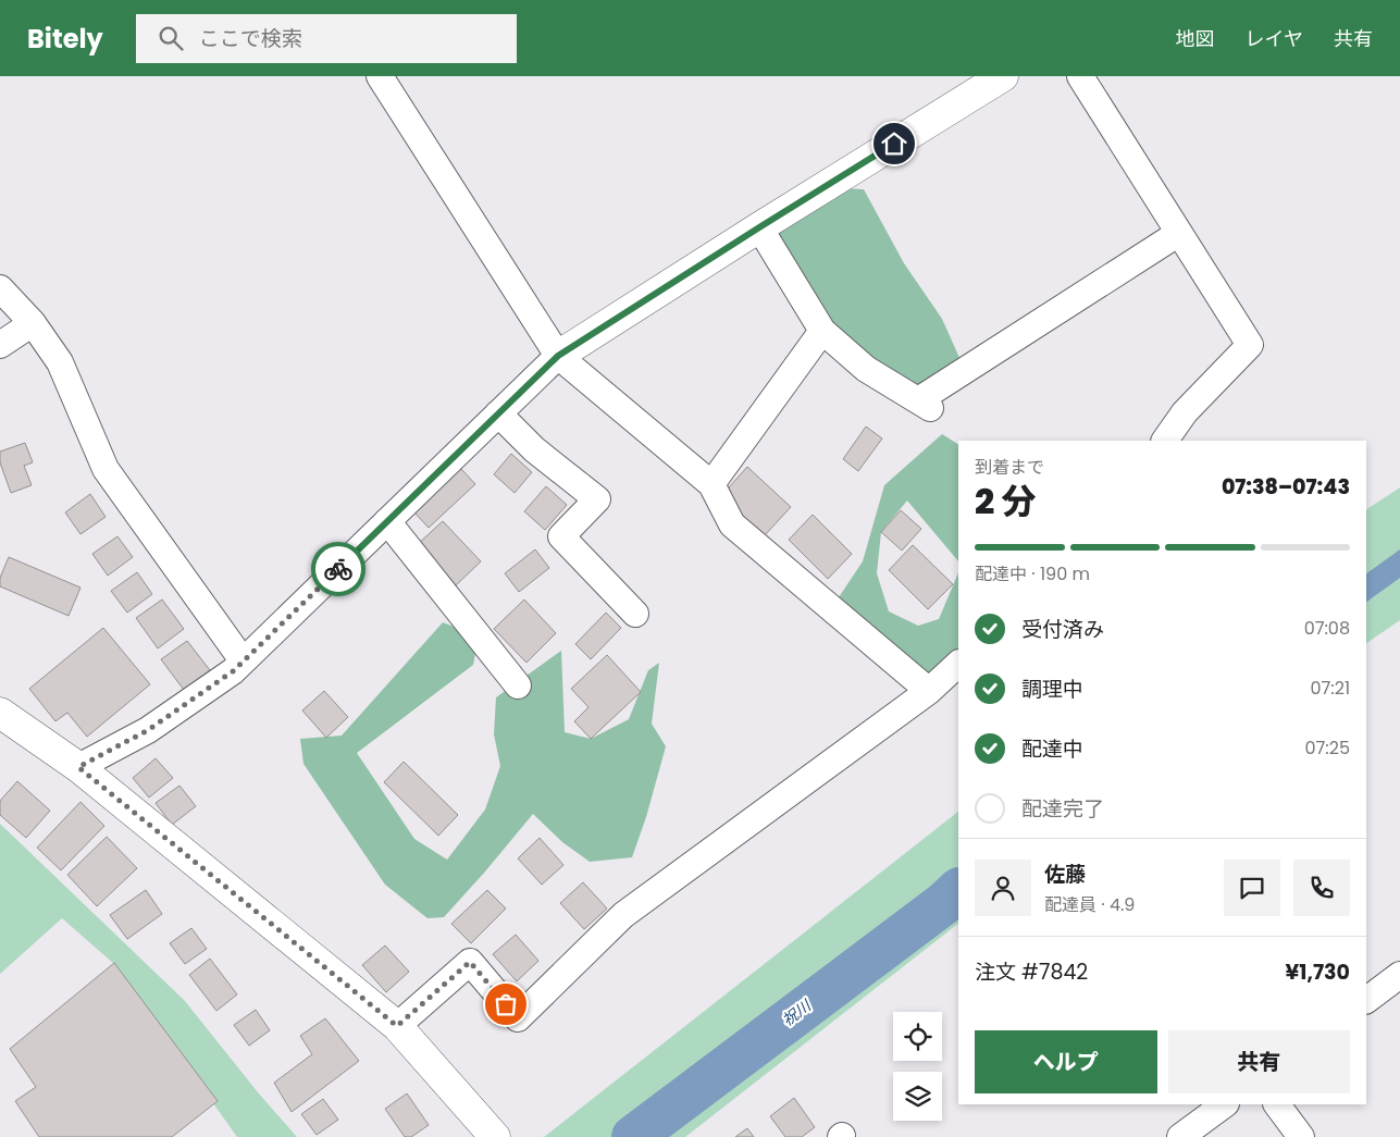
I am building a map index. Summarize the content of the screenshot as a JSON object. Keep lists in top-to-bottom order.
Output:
{
  "water": ["祝川"],
  "page": {
    "header": "Bitely",
    "search": "ここで検索",
    "nav": ["地図", "レイヤ", "共有"],
    "heading": ["2 分", "到着まで", "07:38–07:43"],
    "panel": [
      "佐藤",
      "配達員 · 4.9",
      "注文 #7842",
      "¥1,730"
    ],
    "bar": "配達中 · 190 m",
    "list": [
      ["受付済み", "07:08"],
      ["調理中", "07:21"],
      ["配達中", "07:25"],
      "配達完了"
    ],
    "buttons": ["ヘルプ", "共有"]
  }
}
